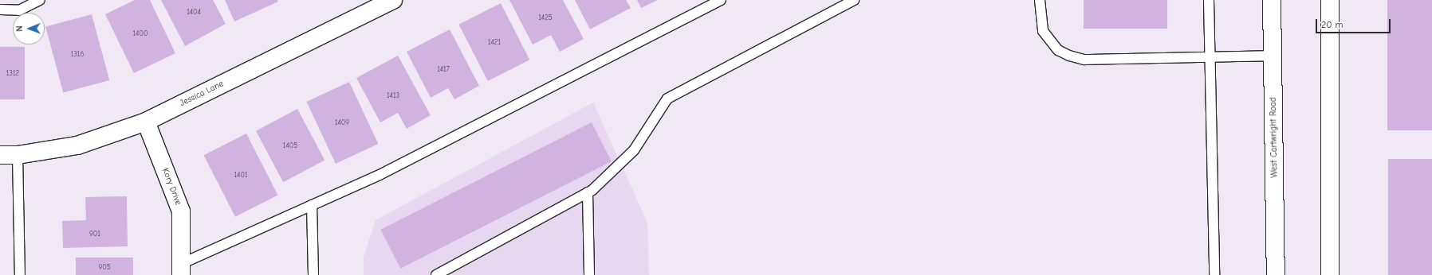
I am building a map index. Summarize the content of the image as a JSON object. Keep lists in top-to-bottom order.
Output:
{
  "streets": {
    "street": ["Jessica Lane", "West Cartwright Road", "Kory Drive"]
  },
  "crossings": [
    ["Jessica Lane", "Kory Drive"]
  ],
  "house_numbers": [
    "1404",
    "1425",
    "1400",
    "1421",
    "1316",
    "1417",
    "1312",
    "1413",
    "1409",
    "1405",
    "1401",
    "901",
    "905"
  ],
  "scale_bar": "20 m",
  "north": "left"
}
